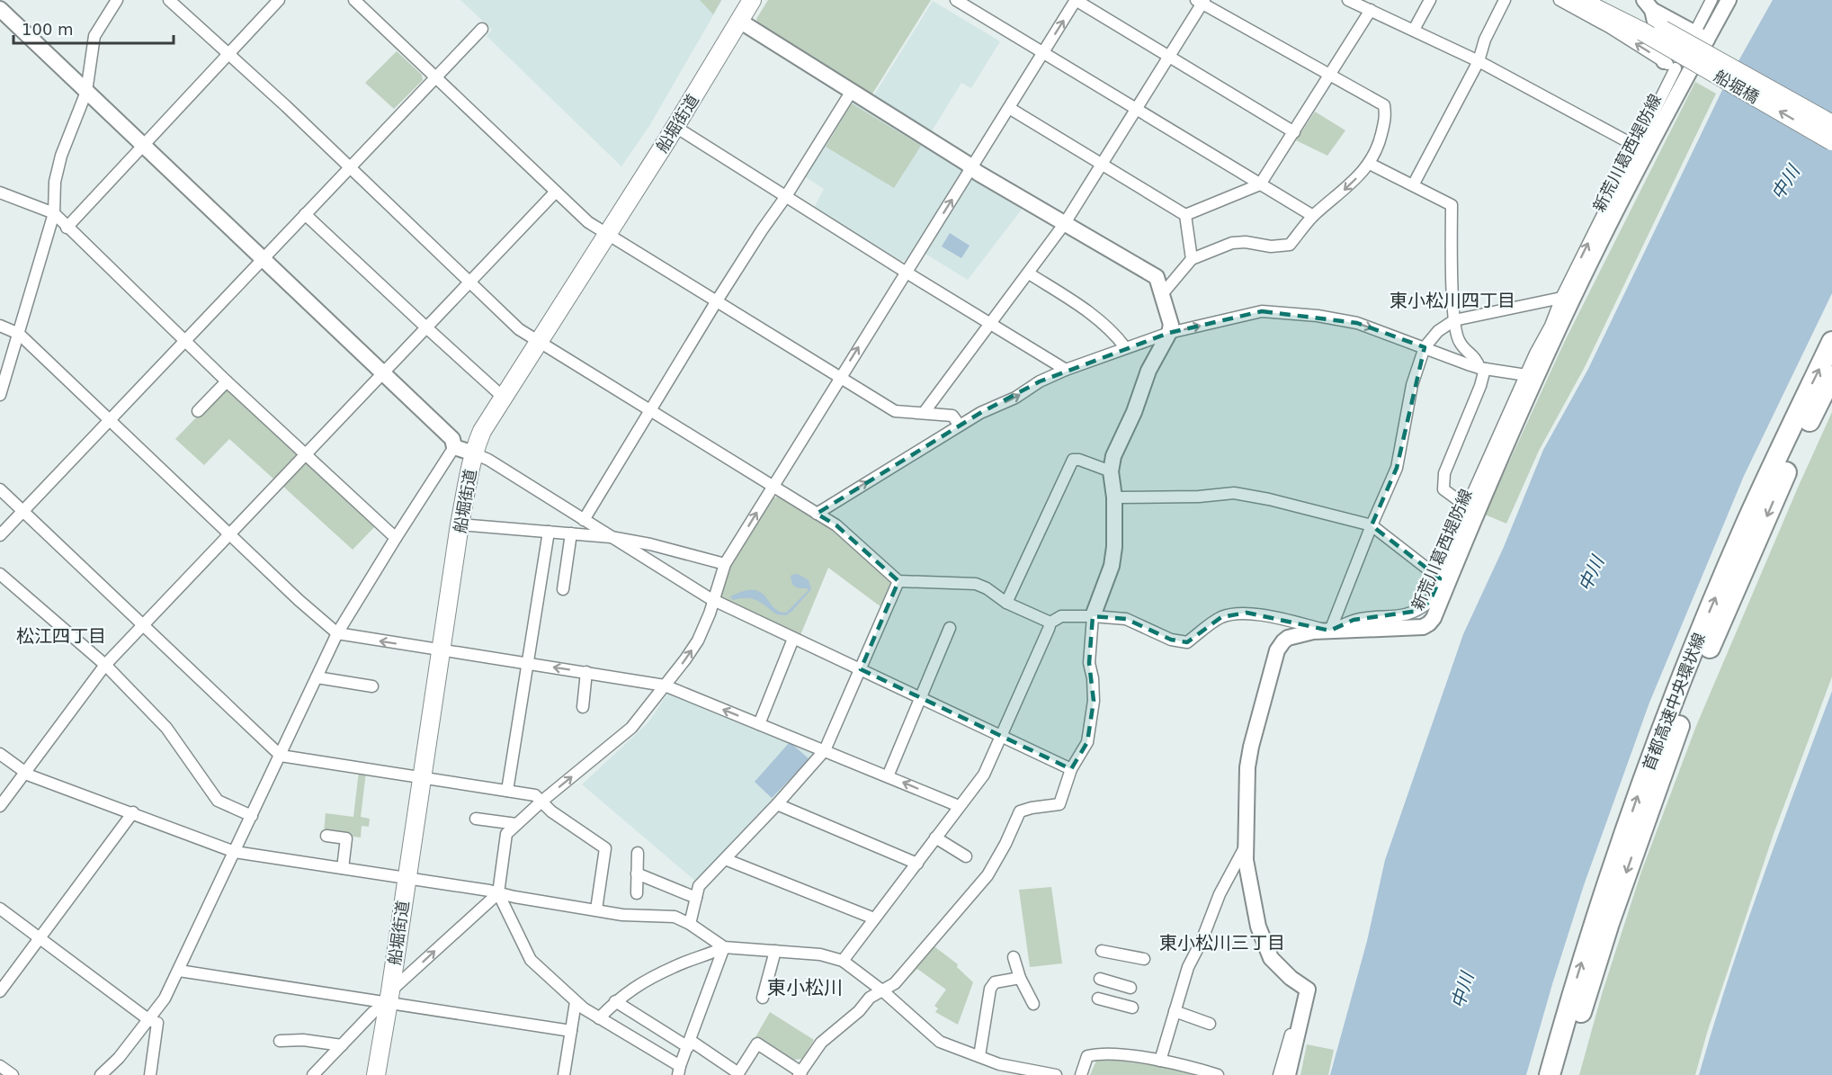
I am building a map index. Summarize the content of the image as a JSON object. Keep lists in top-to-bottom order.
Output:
{
  "streets": {
    "highway": ["首都高速中央環状線"],
    "main road": ["船堀橋", "船堀街道"],
    "street": ["新荒川葛西堤防線"]
  },
  "districts": [
    "東小松川四丁目",
    "松江四丁目",
    "東小松川三丁目",
    "東小松川"
  ],
  "water": ["中川"],
  "scale_bar": "100 m"
}
